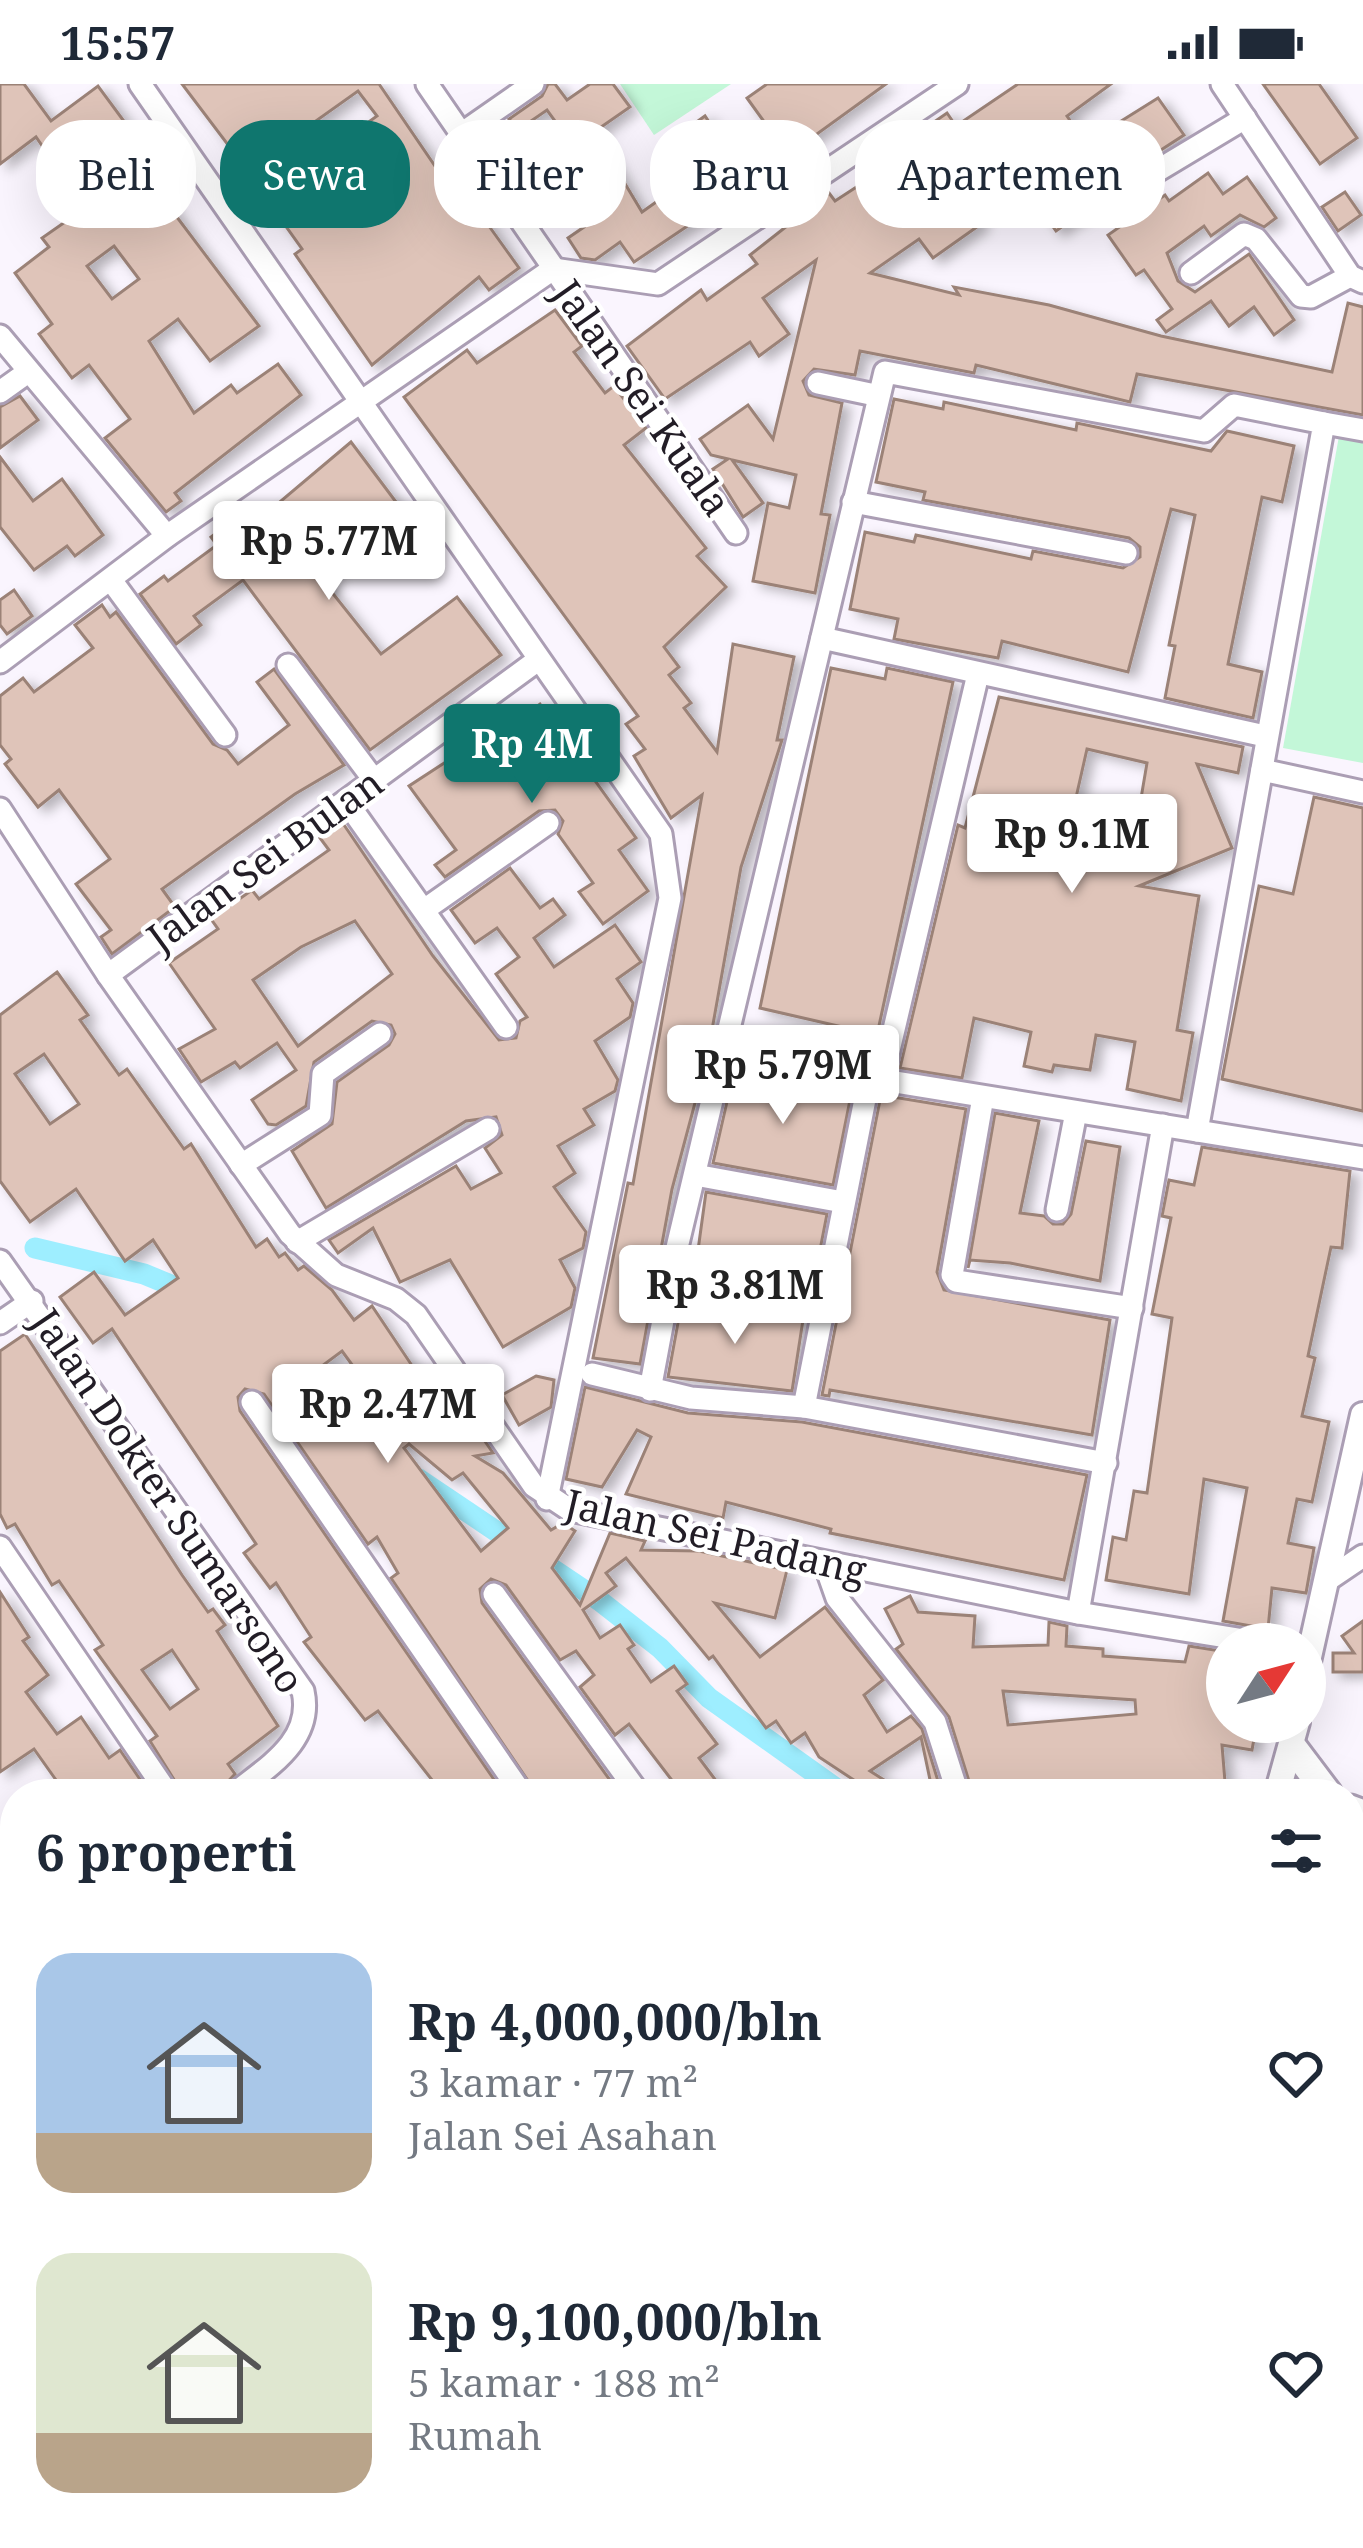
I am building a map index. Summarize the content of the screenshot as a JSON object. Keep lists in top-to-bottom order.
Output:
{
  "streets": {
    "street": [
      "Jalan Sei Kuala",
      "Jalan Sei Bulan",
      "Jalan Dokter Sumarsono",
      "Jalan Sei Padang"
    ]
  },
  "crossings": [
    ["Jalan Sei Bulan", "Jalan Sei Padang"]
  ],
  "north": "top right",
  "page": {
    "status": "15:57",
    "chip": [
      "Beli",
      "Sewa",
      "Filter",
      "Baru",
      "Apartemen"
    ],
    "price": [
      "Rp 5.77M",
      "Rp 4M",
      "Rp 9.1M",
      "Rp 5.79M",
      "Rp 3.81M",
      "Rp 2.47M"
    ],
    "heading": "6 properti",
    "list": [
      {
        "name": "Rp 4,000,000/bln",
        "note": "3 kamar · 77 m² · Jalan Sei Asahan"
      },
      {
        "name": "Rp 9,100,000/bln",
        "note": "5 kamar · 188 m² · Rumah"
      }
    ]
  }
}
